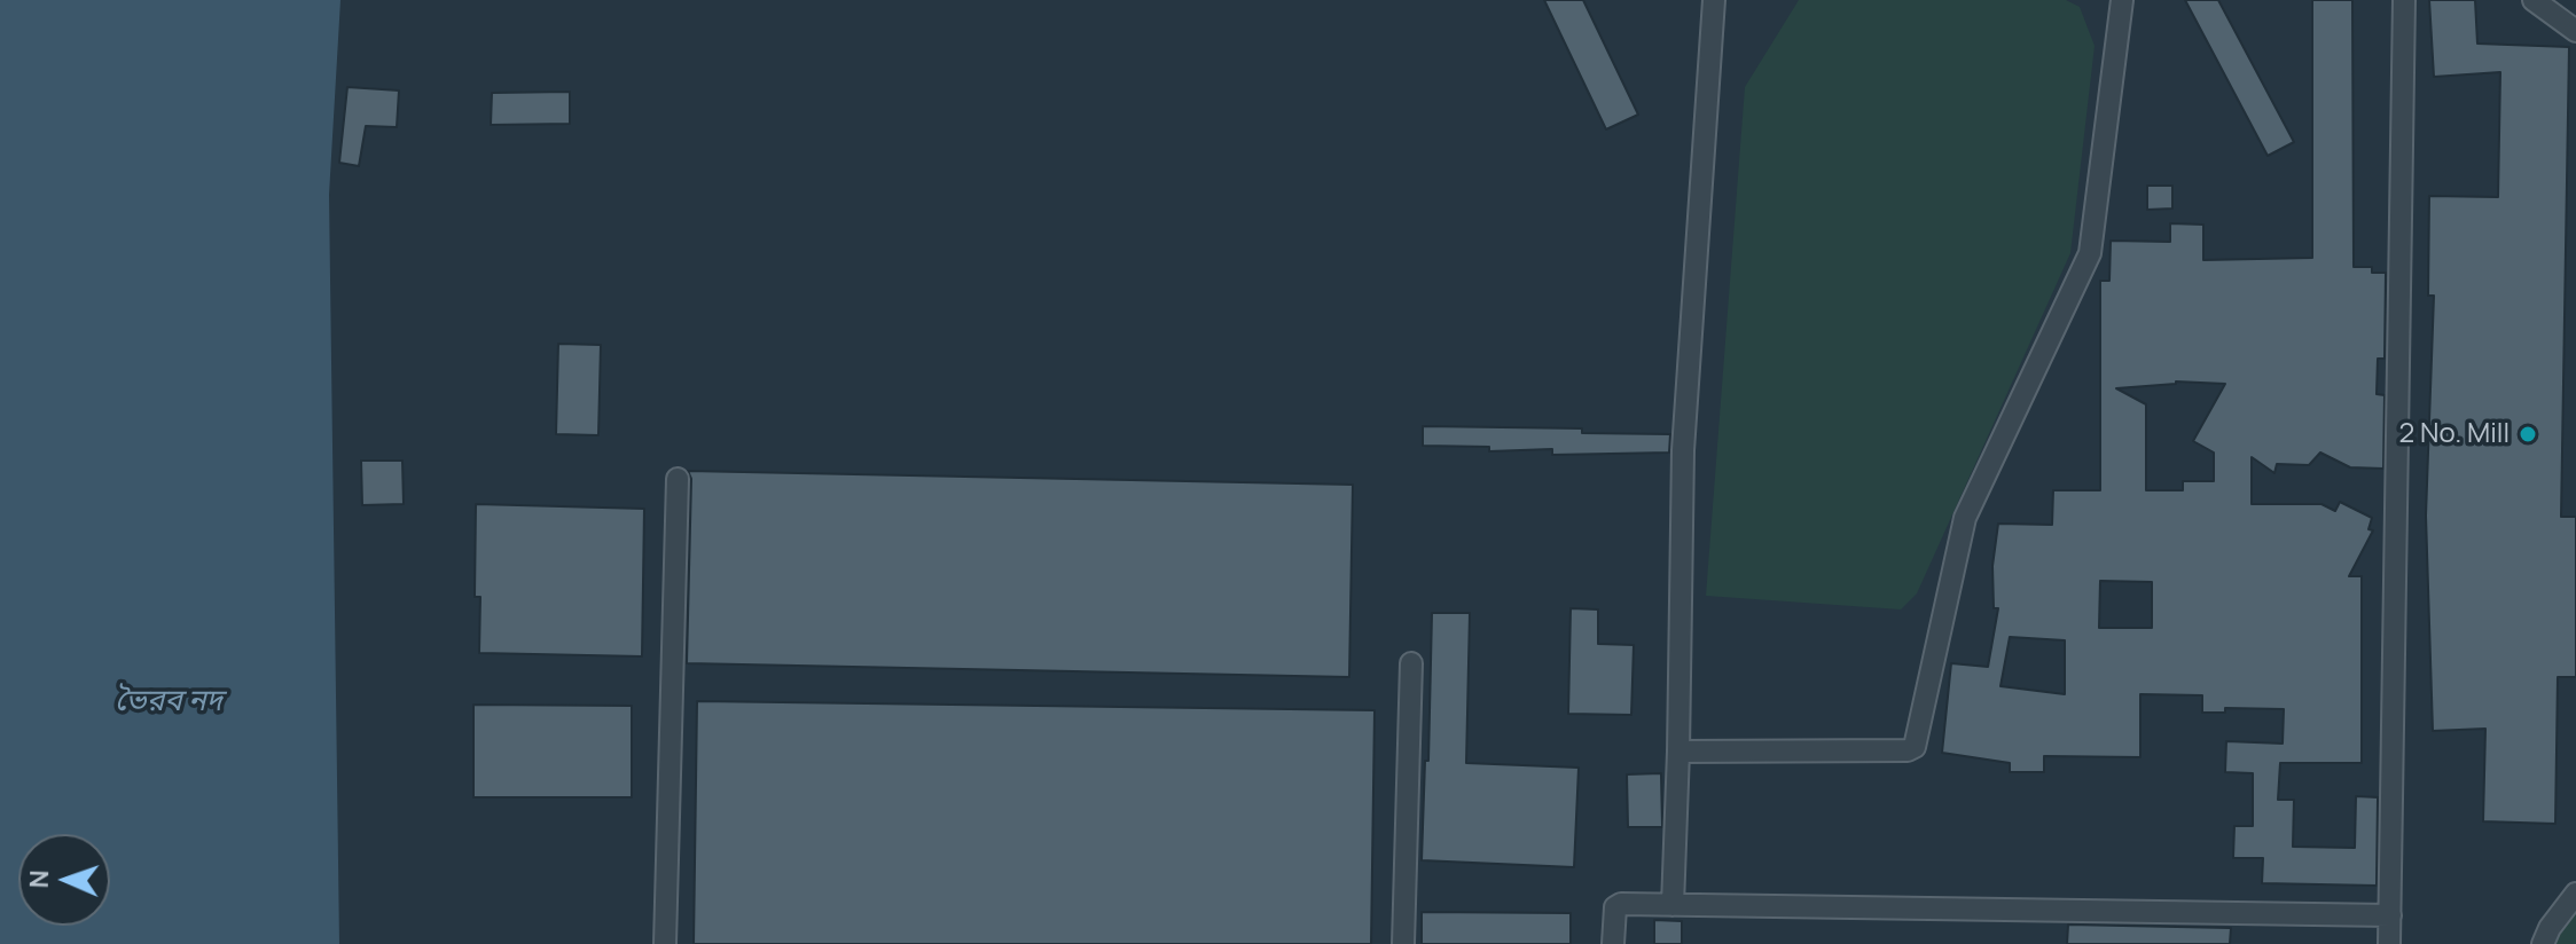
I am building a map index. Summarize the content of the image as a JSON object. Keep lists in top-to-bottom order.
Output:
{
  "water": ["ভৈরব নদ"],
  "places": ["2 No. Mill"],
  "north": "left"
}
